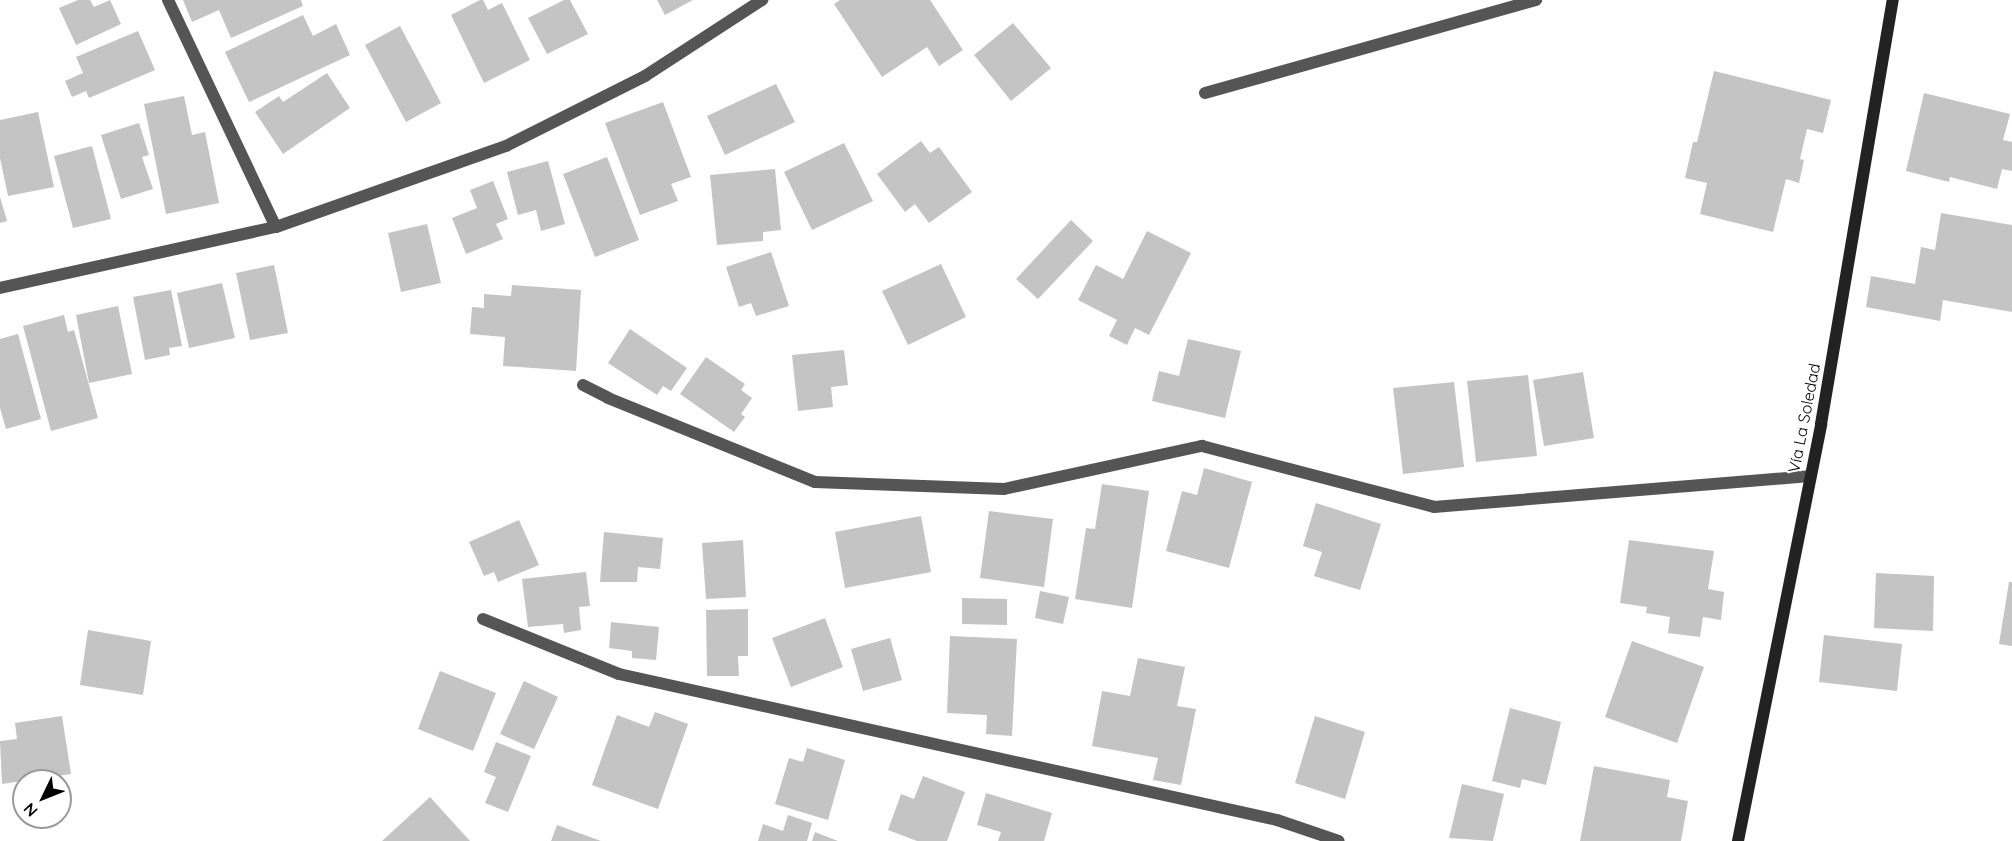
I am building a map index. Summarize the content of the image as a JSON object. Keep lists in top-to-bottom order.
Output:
{
  "streets": {
    "street": ["Vía La Soledad"]
  },
  "north": "bottom left"
}
